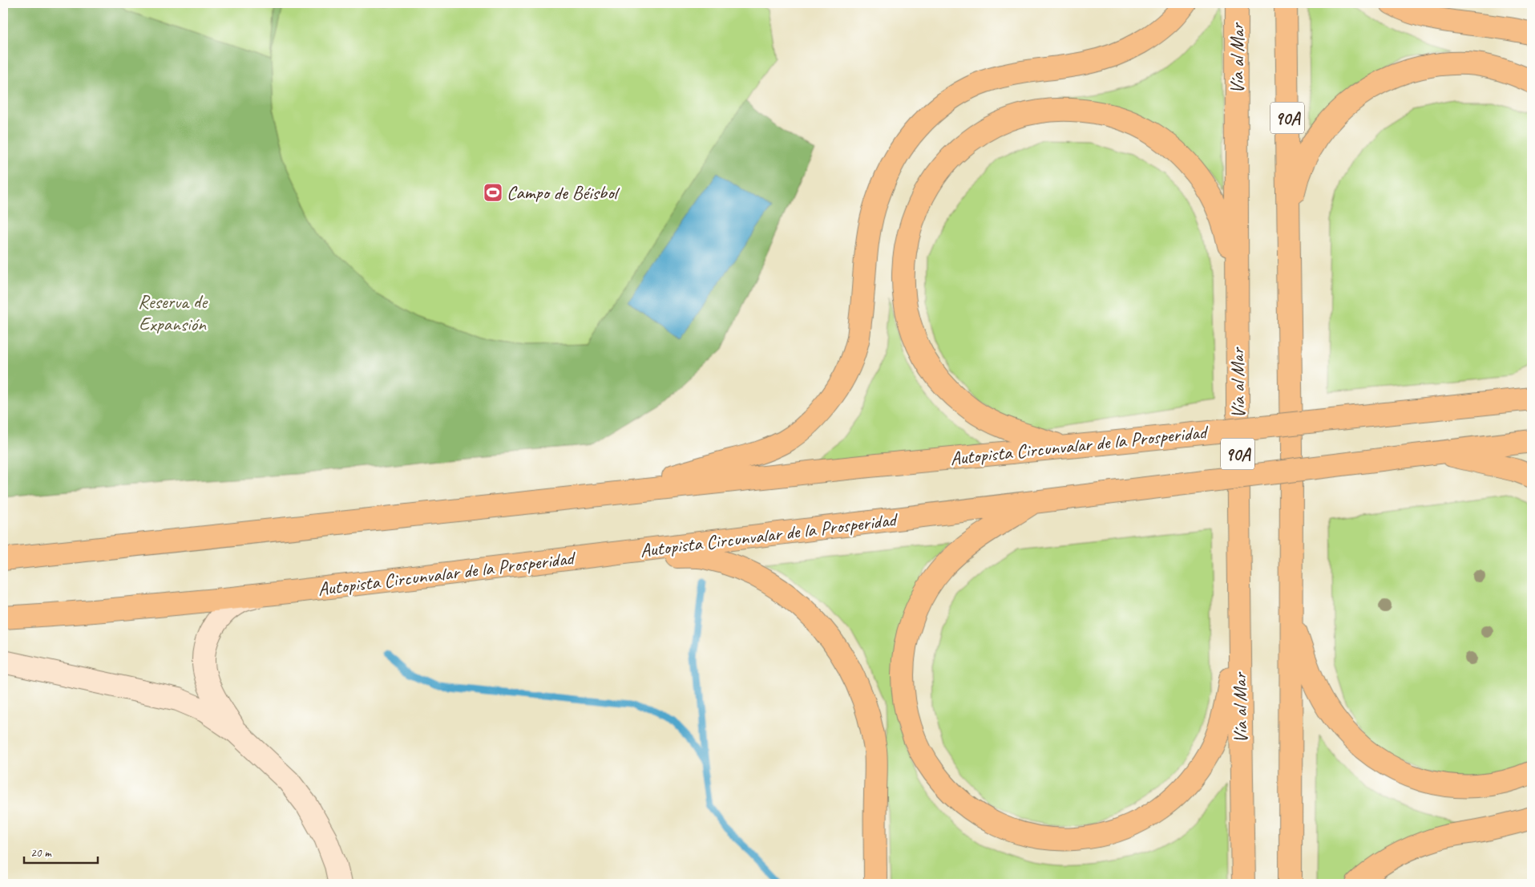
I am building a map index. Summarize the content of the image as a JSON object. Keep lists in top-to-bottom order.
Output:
{
  "streets": {
    "highway": ["Vía al Mar", "90A", "Autopista Circunvalar de la Prosperidad"]
  },
  "parks": ["Reserva de Expansión"],
  "places": {
    "sports": ["Campo de Béisbol"]
  },
  "scale_bar": "20 m"
}
